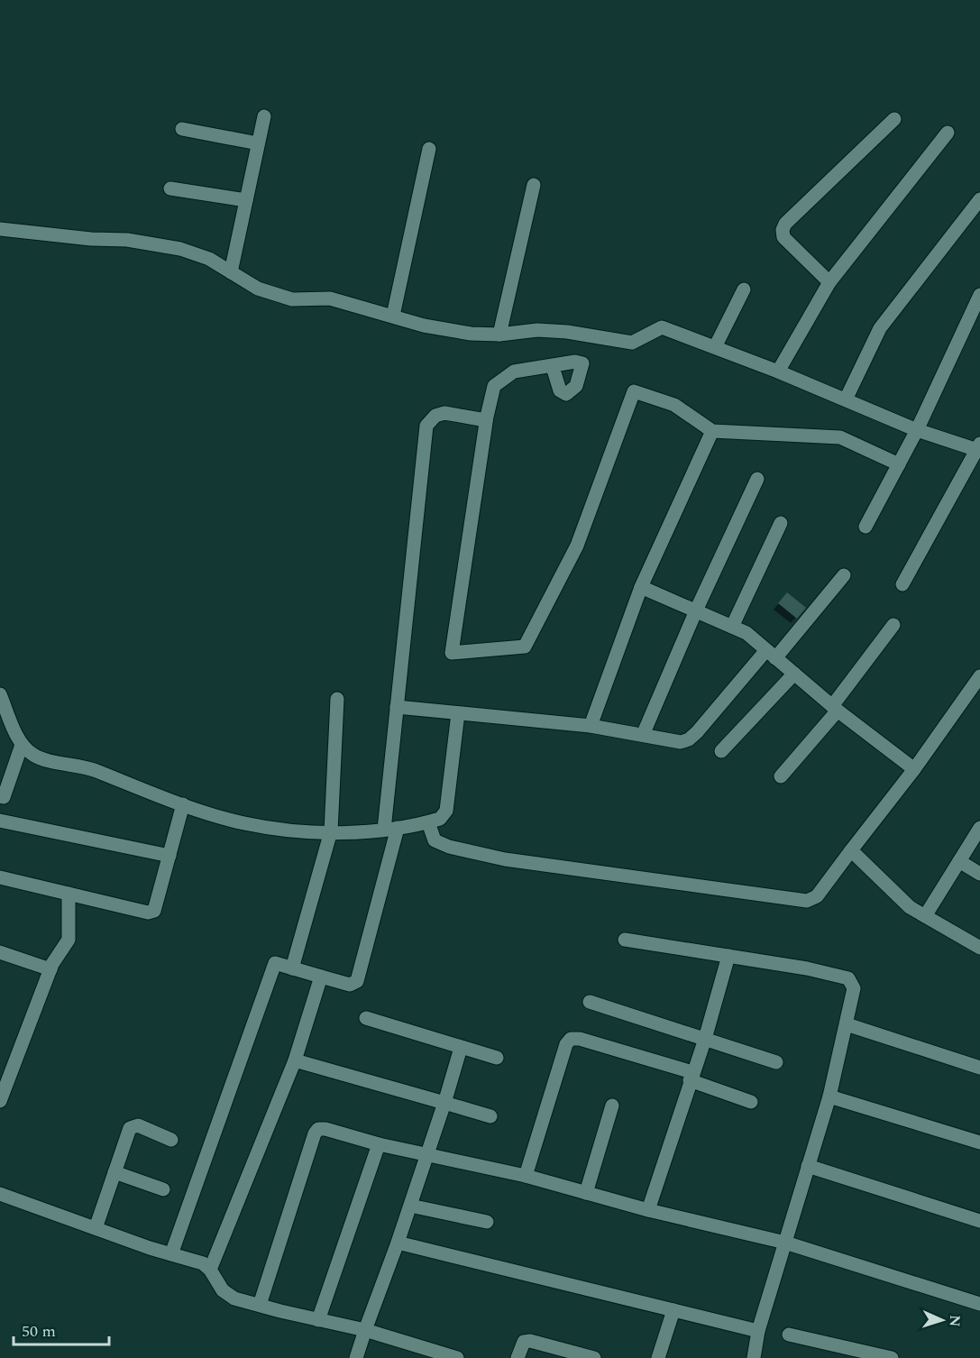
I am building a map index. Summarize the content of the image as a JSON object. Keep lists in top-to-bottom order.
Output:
{
  "scale_bar": "50 m",
  "north": "right"
}
